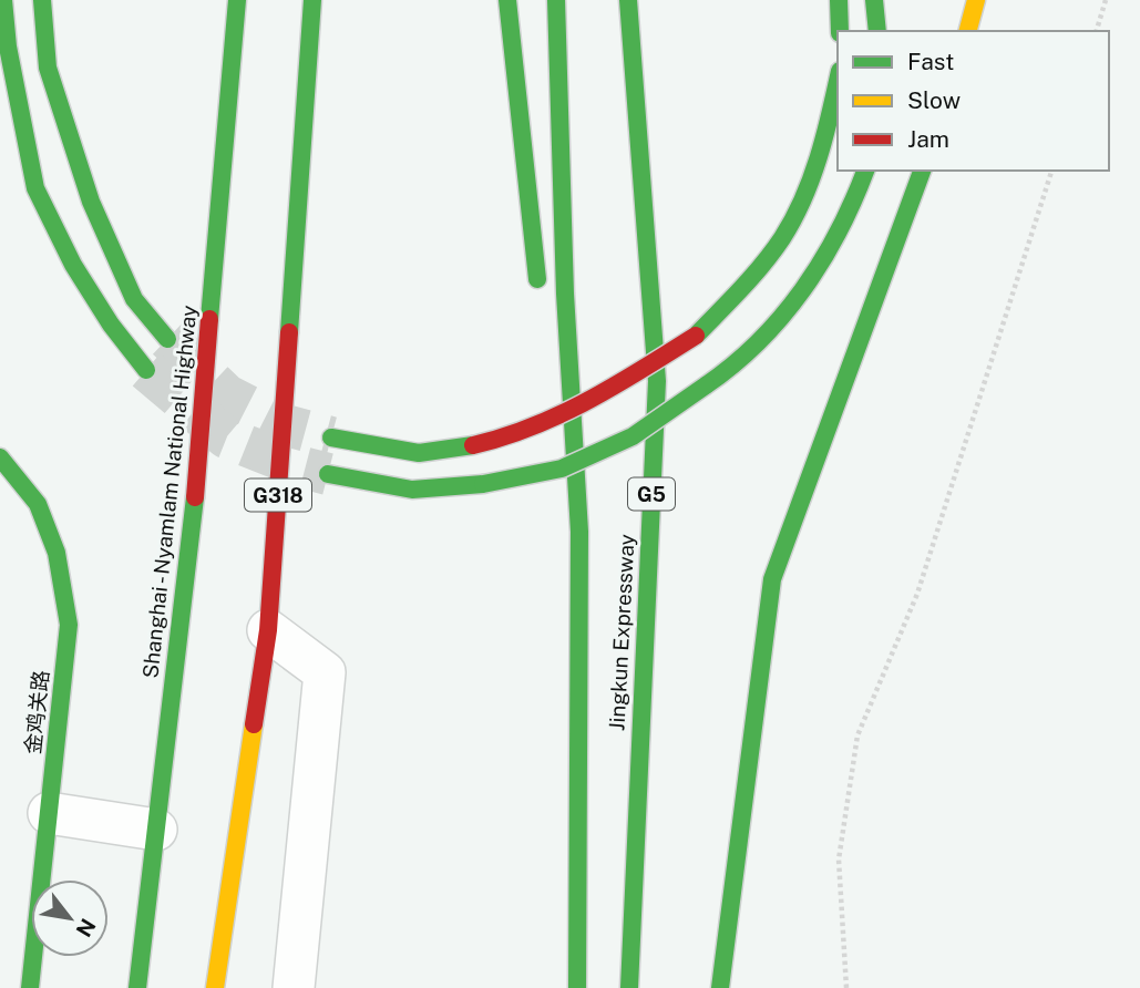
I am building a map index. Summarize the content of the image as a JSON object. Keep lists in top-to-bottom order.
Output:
{
  "streets": {
    "main road": [
      "Shanghai - Nyamlam National Highway",
      "G5",
      "G318",
      "Jingkun Expressway",
      "金鸡关路"
    ]
  },
  "legend": ["Fast", "Slow", "Jam"],
  "north": "bottom right"
}
